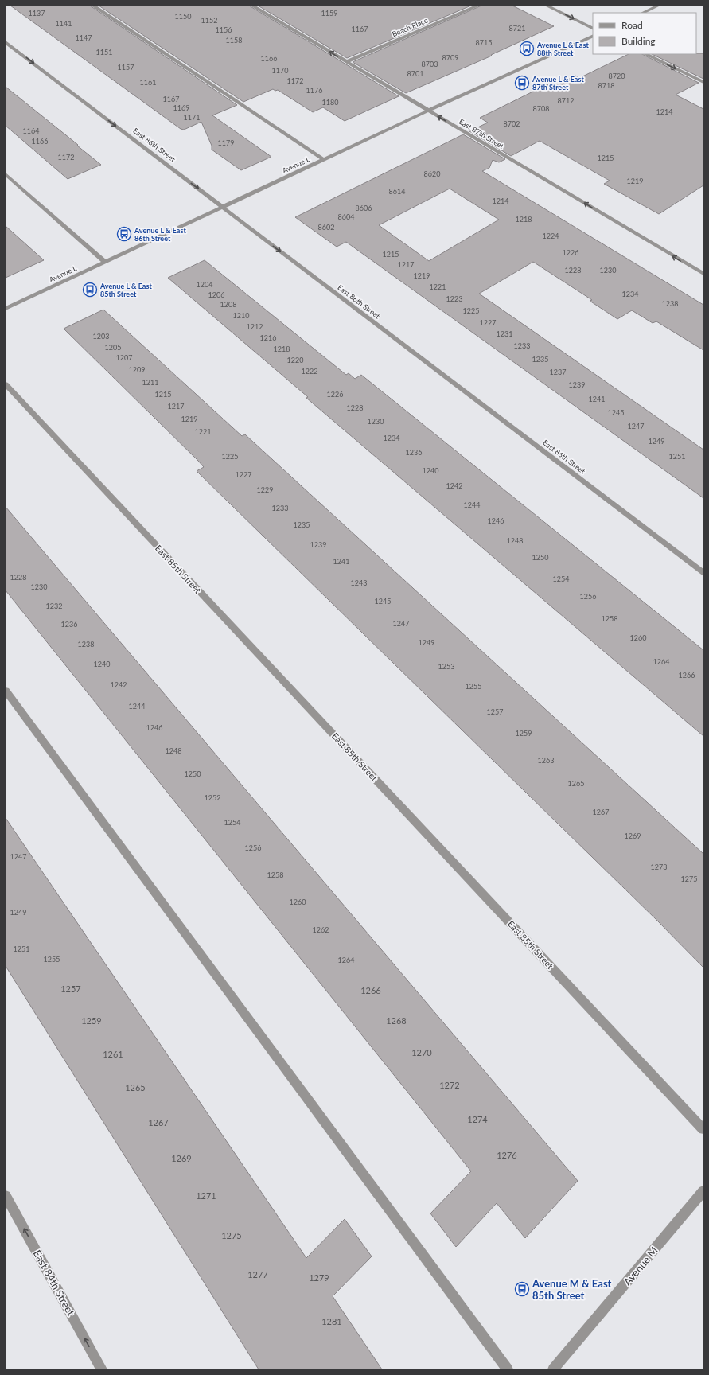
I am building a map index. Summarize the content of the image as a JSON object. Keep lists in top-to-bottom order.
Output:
{
  "streets": {
    "street": [
      "Beach Place",
      "East 87th Street",
      "East 86th Street",
      "Avenue L",
      "East 85th Street",
      "Avenue M",
      "East 84th Street"
    ]
  },
  "crossings": [
    ["Beach Place", "East 87th Street"],
    ["East 87th Street", "Avenue L"],
    ["East 86th Street", "Avenue L"]
  ],
  "one_way": ["East 87th Street", "East 86th Street", "East 84th Street"],
  "places": {
    "bus stop": [
      "Avenue L & East 88th Street",
      "Avenue L & East 87th Street",
      "Avenue L & East 86th Street",
      "Avenue L & East 85th Street",
      "Avenue M & East 85th Street"
    ]
  },
  "house_numbers": [
    "1137",
    "1159",
    "1150",
    "1152",
    "1141",
    "8721",
    "1167",
    "1156",
    "1147",
    "1158",
    "8715",
    "1151",
    "8709",
    "1166",
    "8703",
    "1157",
    "1170",
    "8701",
    "8720",
    "1172",
    "1161",
    "8718",
    "1176",
    "1167",
    "8712",
    "1180",
    "1169",
    "8708",
    "1214",
    "1171",
    "8702",
    "1164",
    "1166",
    "1179",
    "1172",
    "1215",
    "8620",
    "1219",
    "8614",
    "1214",
    "8606",
    "8604",
    "1218",
    "8602",
    "1224",
    "1226",
    "1215",
    "1217",
    "1228",
    "1230",
    "1219",
    "1204",
    "1221",
    "1234",
    "1206",
    "1223",
    "1238",
    "1208",
    "1225",
    "1210",
    "1227",
    "1212",
    "1231",
    "1203",
    "1216",
    "1233",
    "1205",
    "1218",
    "1207",
    "1235",
    "1220",
    "1209",
    "1222",
    "1237",
    "1211",
    "1239",
    "1215",
    "1226",
    "1241",
    "1217",
    "1228",
    "1245",
    "1219",
    "1230",
    "1247",
    "1221",
    "1234",
    "1249",
    "1236",
    "1225",
    "1251",
    "1240",
    "1227",
    "1242",
    "1229",
    "1244",
    "1233",
    "1246",
    "1235",
    "1248",
    "1239",
    "1250",
    "1241",
    "1228",
    "1254",
    "1243",
    "1230",
    "1256",
    "1245",
    "1232",
    "1258",
    "1247",
    "1236",
    "1260",
    "1249",
    "1238",
    "1264",
    "1240",
    "1253",
    "1266",
    "1242",
    "1255",
    "1244",
    "1257",
    "1246",
    "1259",
    "1248",
    "1263",
    "1250",
    "1265",
    "1252",
    "1267",
    "1254",
    "1269",
    "1256",
    "1247",
    "1273",
    "1258",
    "1275",
    "1260",
    "1249",
    "1262",
    "1251",
    "1255",
    "1264",
    "1257",
    "1266",
    "1259",
    "1268",
    "1270",
    "1261",
    "1272",
    "1265",
    "1274",
    "1267",
    "1276",
    "1269",
    "1271",
    "1275",
    "1277",
    "1279",
    "1281"
  ],
  "legend": ["Road", "Building"]
}
